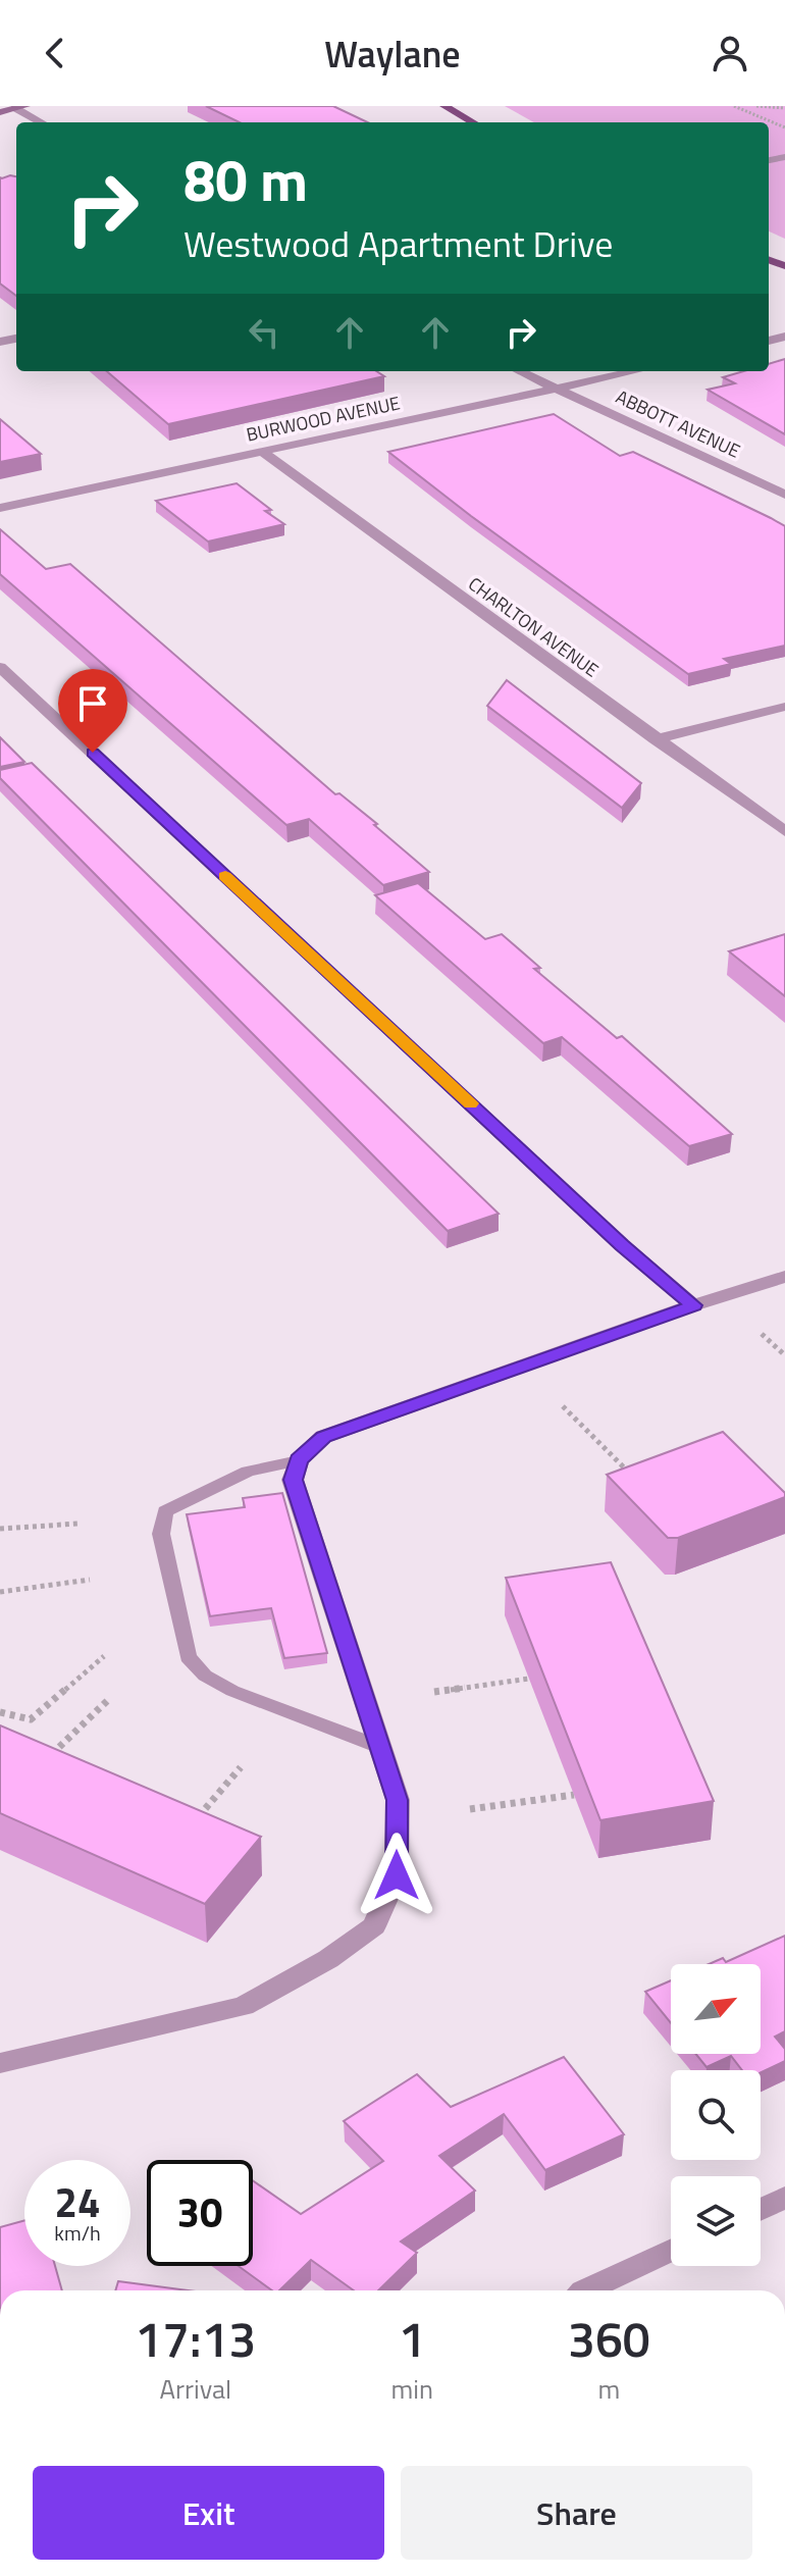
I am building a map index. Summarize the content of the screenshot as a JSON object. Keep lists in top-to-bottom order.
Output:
{
  "streets": {
    "street": ["BURWOOD AVENUE", "ABBOTT AVENUE", "CHARLTON AVENUE"]
  },
  "crossings": [
    ["BURWOOD AVENUE", "ABBOTT AVENUE"],
    ["BURWOOD AVENUE", "CHARLTON AVENUE"]
  ],
  "north": "top right",
  "page": {
    "header": "Waylane",
    "turn": ["80 m", "Westwood Apartment Drive"],
    "speed": "24 km/h",
    "limit": "30",
    "eta": [
      "17:13",
      "Arrival",
      "1",
      "min",
      "360",
      "m"
    ],
    "buttons": ["Exit", "Share"]
  }
}
